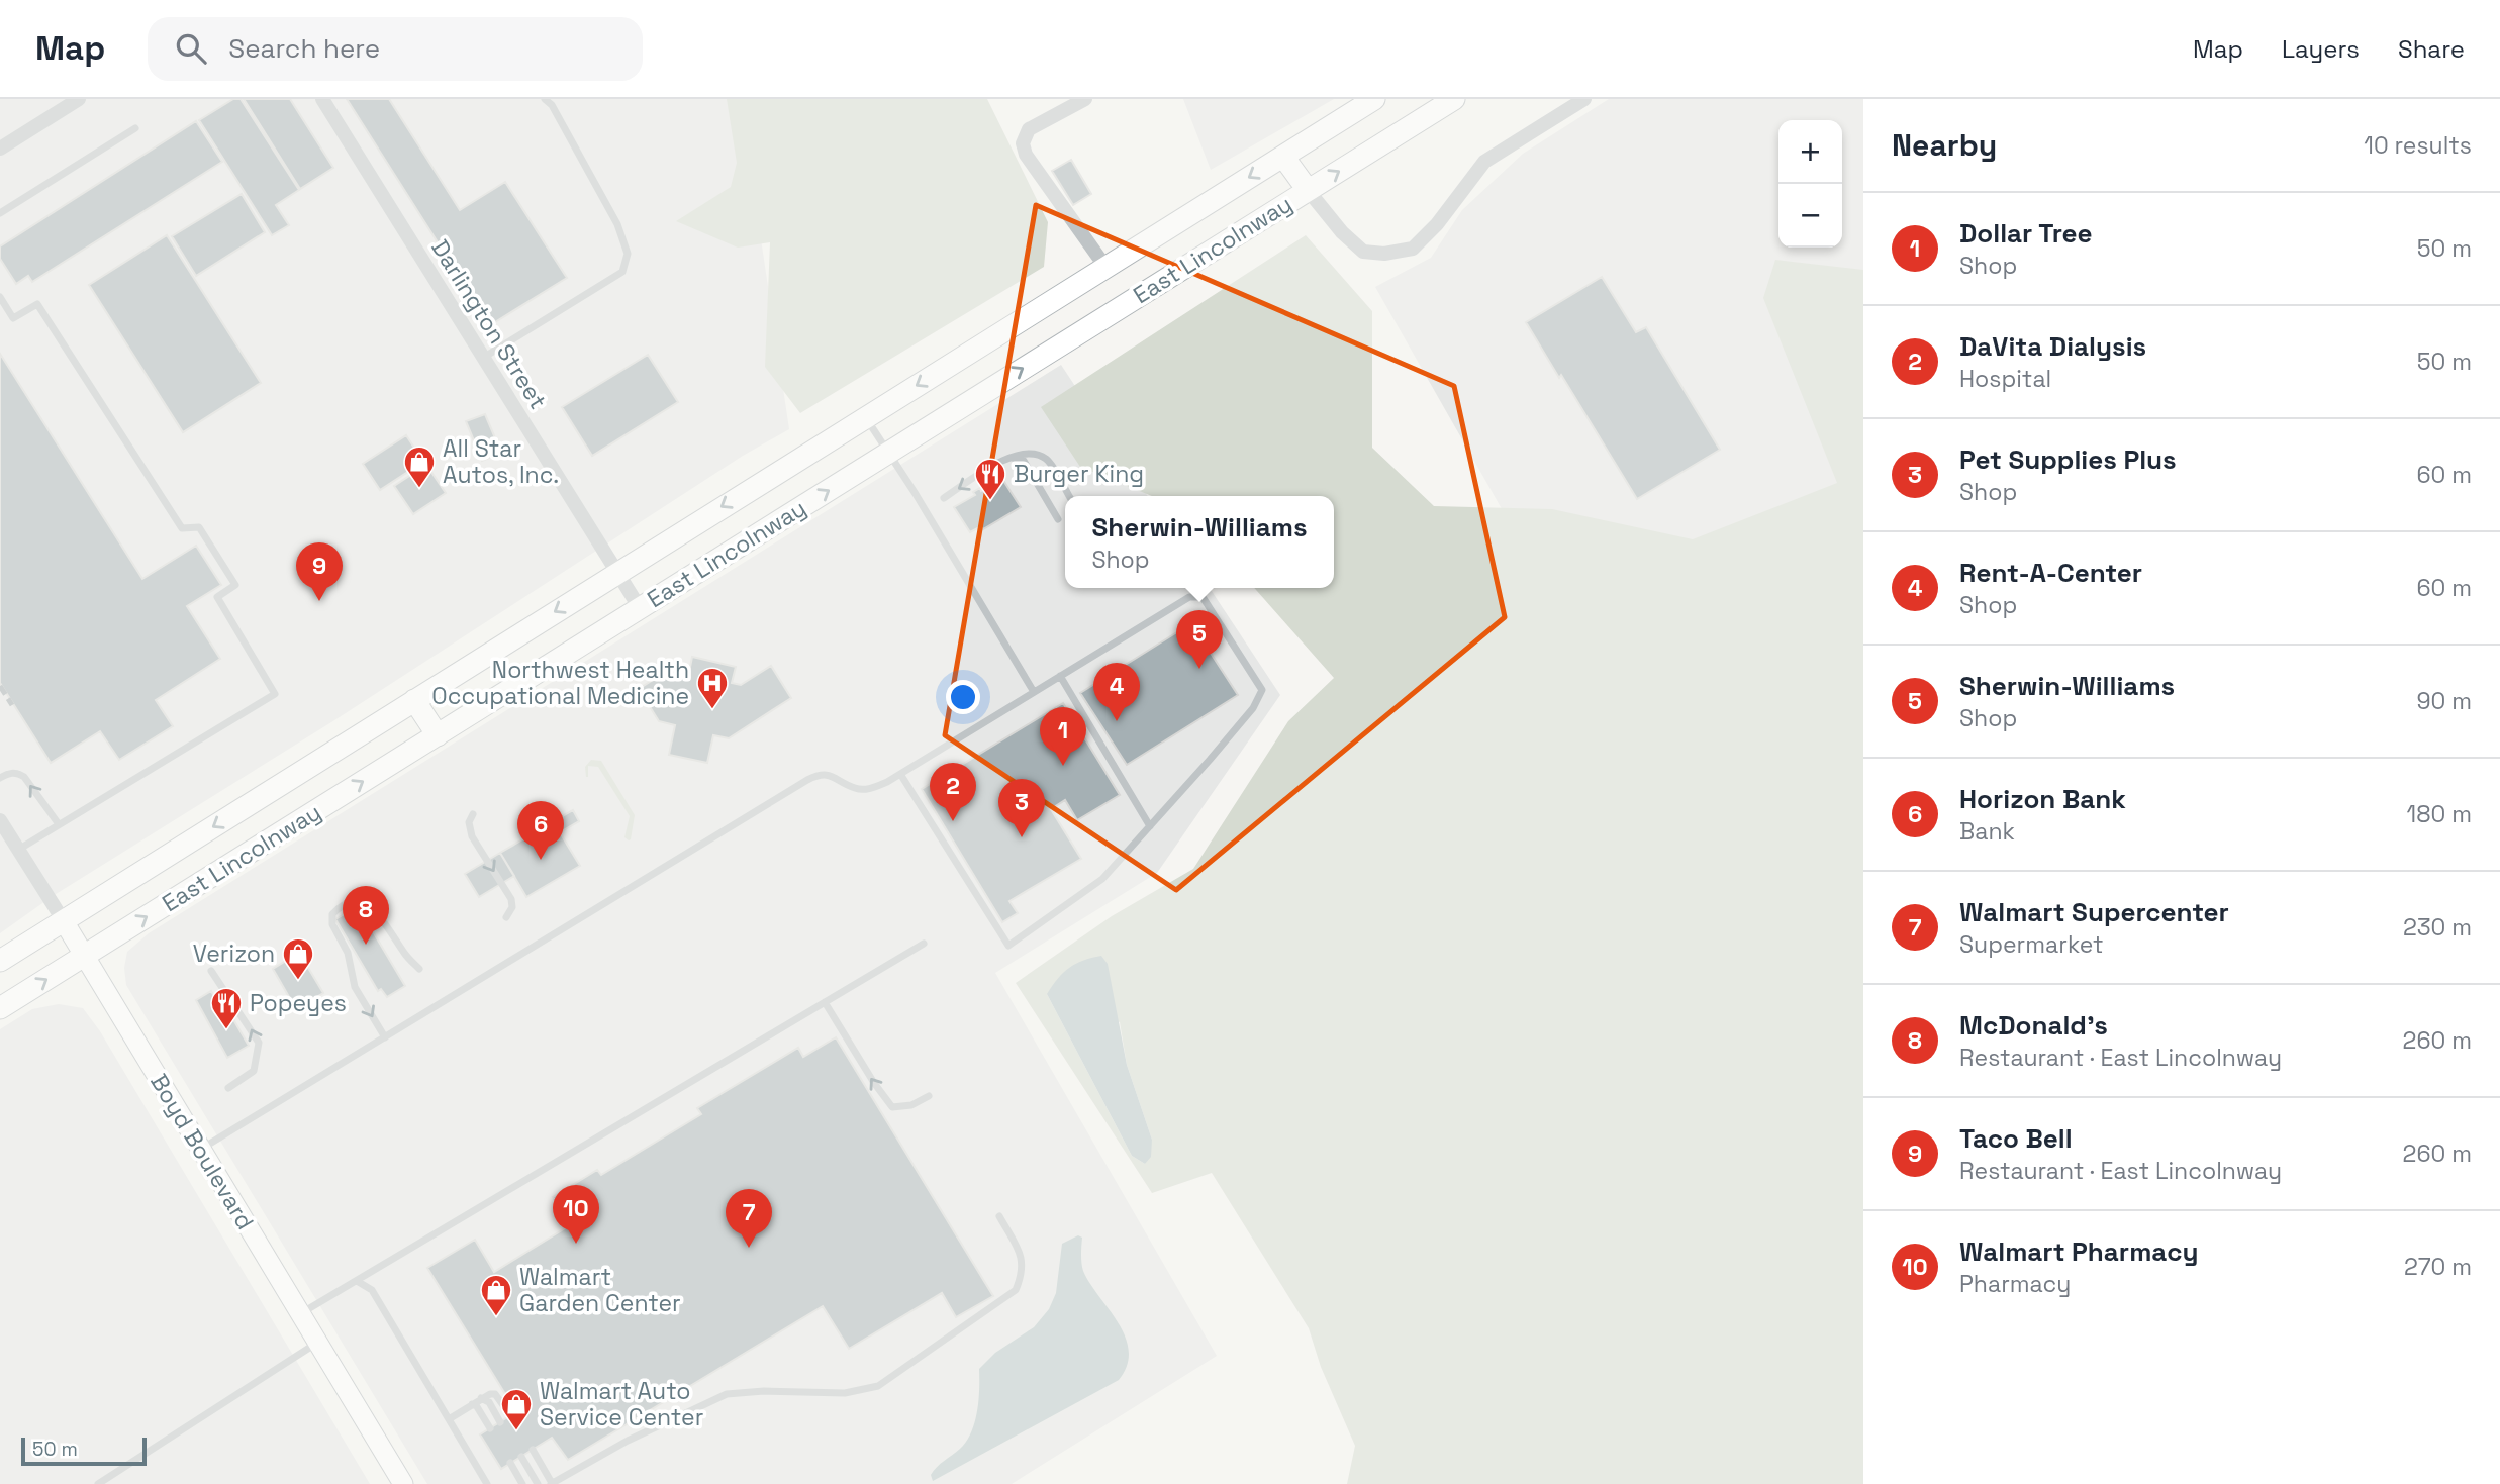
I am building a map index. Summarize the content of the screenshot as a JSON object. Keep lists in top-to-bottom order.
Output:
{
  "streets": {
    "main road": ["East Lincolnway"],
    "street": ["Darlington Street", "Boyd Boulevard"]
  },
  "crossings": [
    ["East Lincolnway", "Darlington Street"],
    ["East Lincolnway", "Boyd Boulevard"]
  ],
  "places": {
    "shop": [
      "All Star Autos, Inc.",
      "Verizon",
      "Walmart Garden Center",
      "Walmart Auto Service Center"
    ],
    "restaurant": ["Burger King", "Popeyes"],
    "hospital": ["Northwest Health Occupational Medicine"]
  },
  "scale_bar": "50 m",
  "page": {
    "header": "Map",
    "search": "Search here",
    "nav": ["Map", "Layers", "Share"],
    "heading": ["Nearby", "10 results"],
    "map_buttons": ["+", "−"],
    "list": [
      {
        "mark": "1",
        "name": "Dollar Tree",
        "note": "Shop",
        "value": "50 m"
      },
      {
        "mark": "2",
        "name": "DaVita Dialysis",
        "note": "Hospital",
        "value": "50 m"
      },
      {
        "mark": "3",
        "name": "Pet Supplies Plus",
        "note": "Shop",
        "value": "60 m"
      },
      {
        "mark": "4",
        "name": "Rent-A-Center",
        "note": "Shop",
        "value": "60 m"
      },
      {
        "mark": "5",
        "name": "Sherwin-Williams",
        "note": "Shop",
        "value": "90 m"
      },
      {
        "mark": "6",
        "name": "Horizon Bank",
        "note": "Bank",
        "value": "180 m"
      },
      {
        "mark": "7",
        "name": "Walmart Supercenter",
        "note": "Supermarket",
        "value": "230 m"
      },
      {
        "mark": "8",
        "name": "McDonald's",
        "note": "Restaurant · East Lincolnway",
        "value": "260 m"
      },
      {
        "mark": "9",
        "name": "Taco Bell",
        "note": "Restaurant · East Lincolnway",
        "value": "260 m"
      },
      {
        "mark": "10",
        "name": "Walmart Pharmacy",
        "note": "Pharmacy",
        "value": "270 m"
      }
    ],
    "popup": ["Sherwin-Williams", "Shop"],
    "pins": [
      "9",
      "5",
      "4",
      "1",
      "2",
      "3",
      "6",
      "8",
      "10",
      "7"
    ],
    "scale": "50 m"
  }
}
